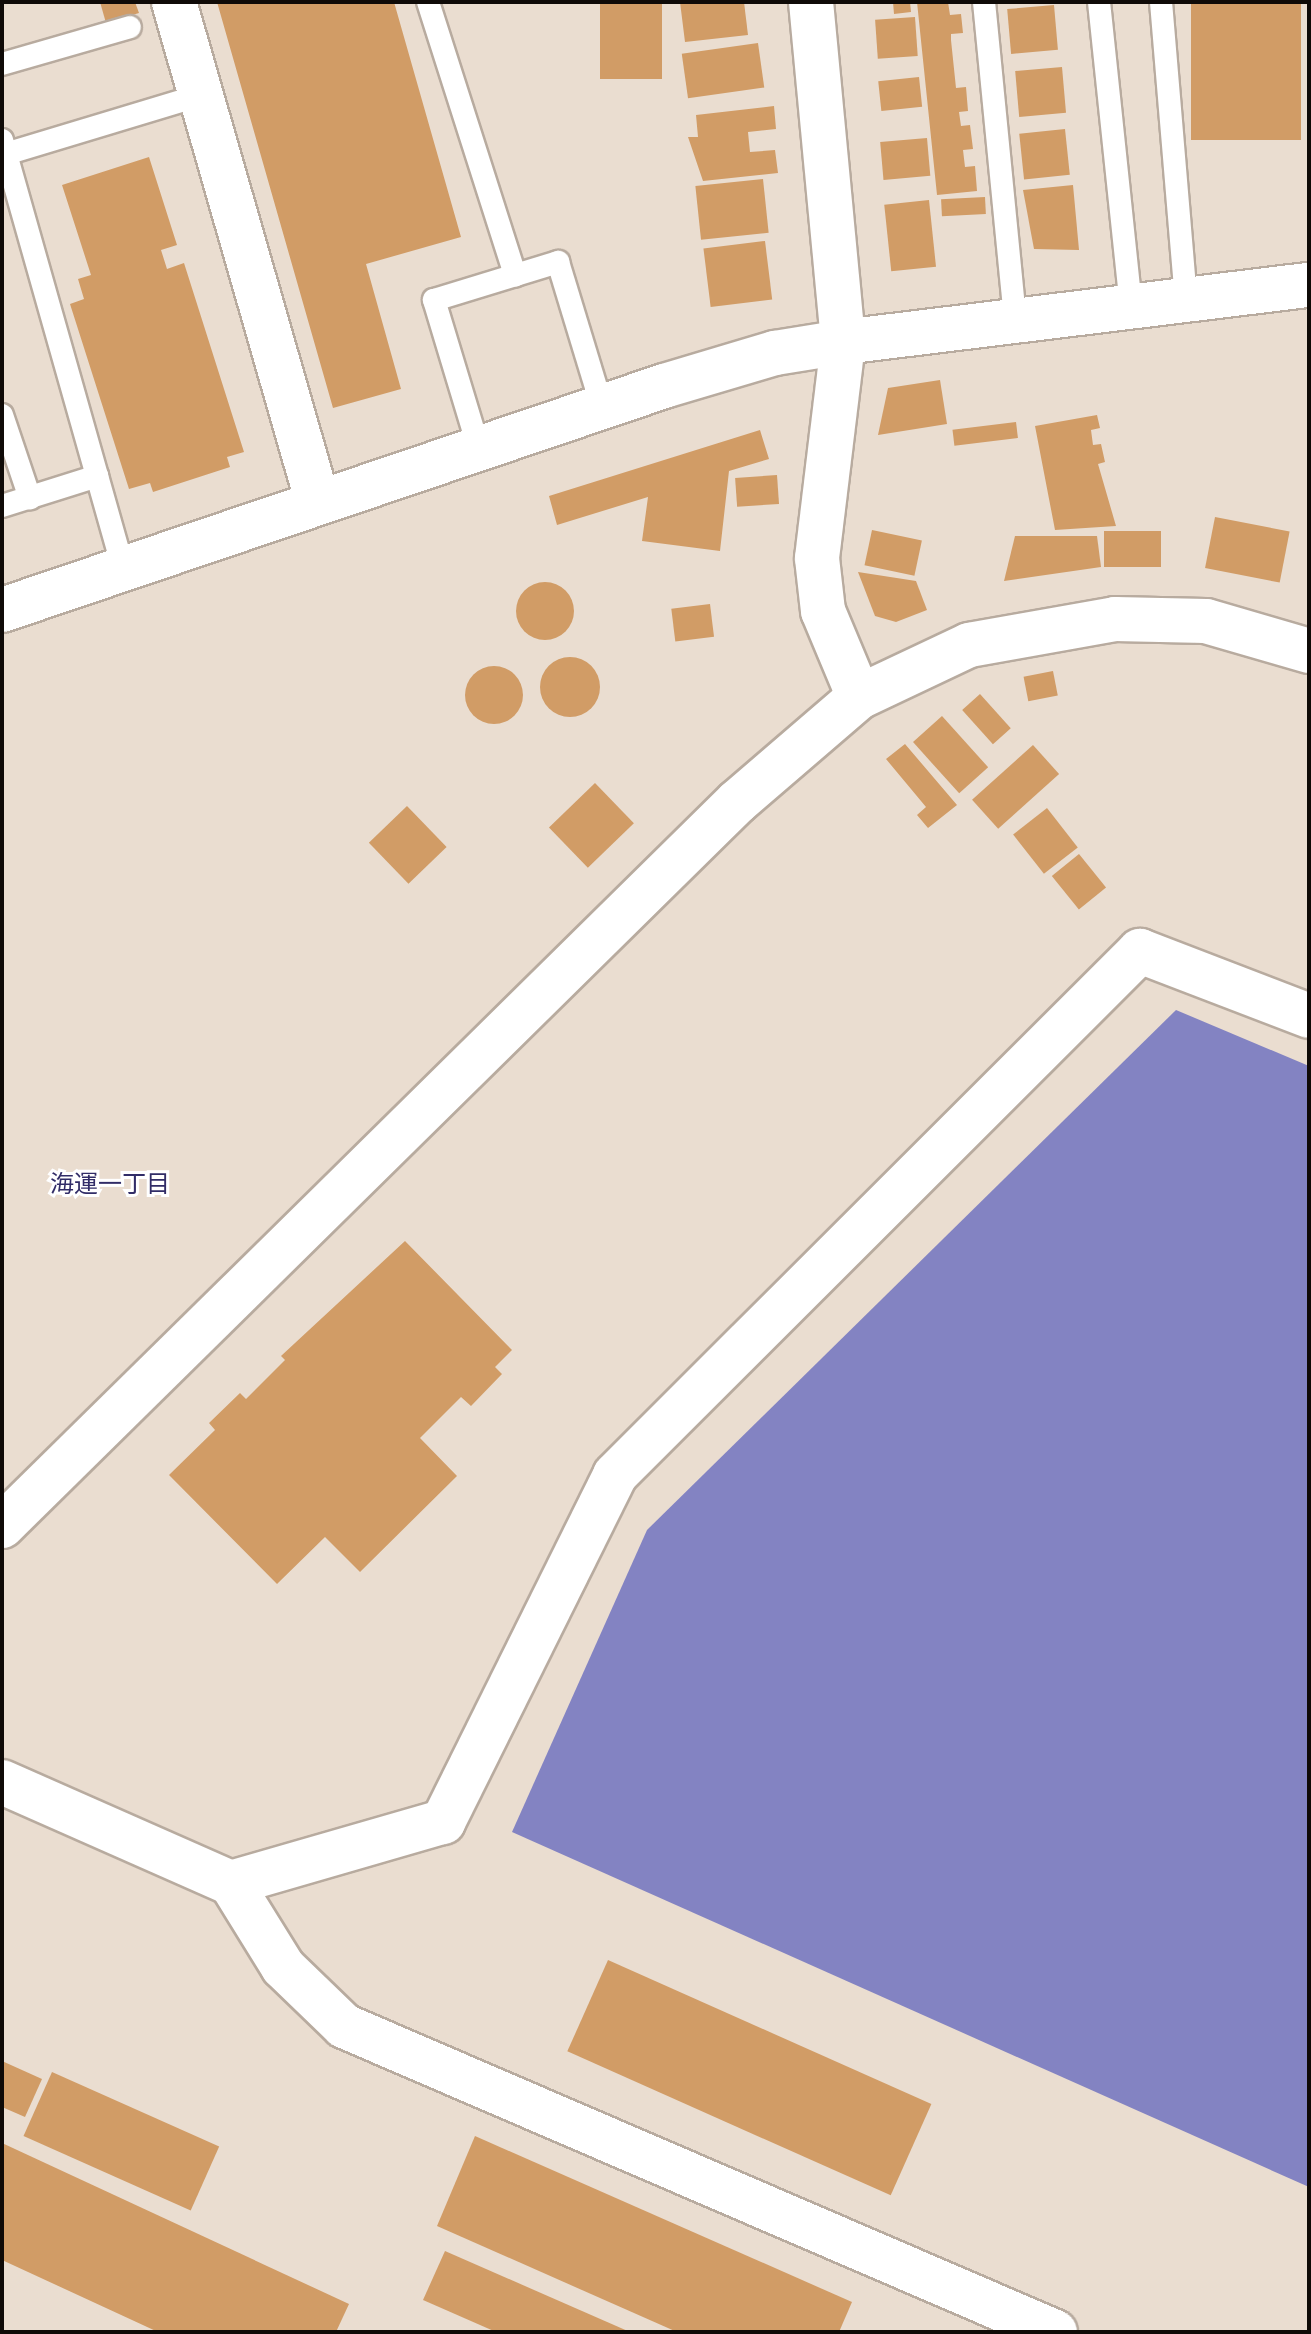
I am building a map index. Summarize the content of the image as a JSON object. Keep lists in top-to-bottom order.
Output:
{
  "districts": ["海運一丁目"]
}
